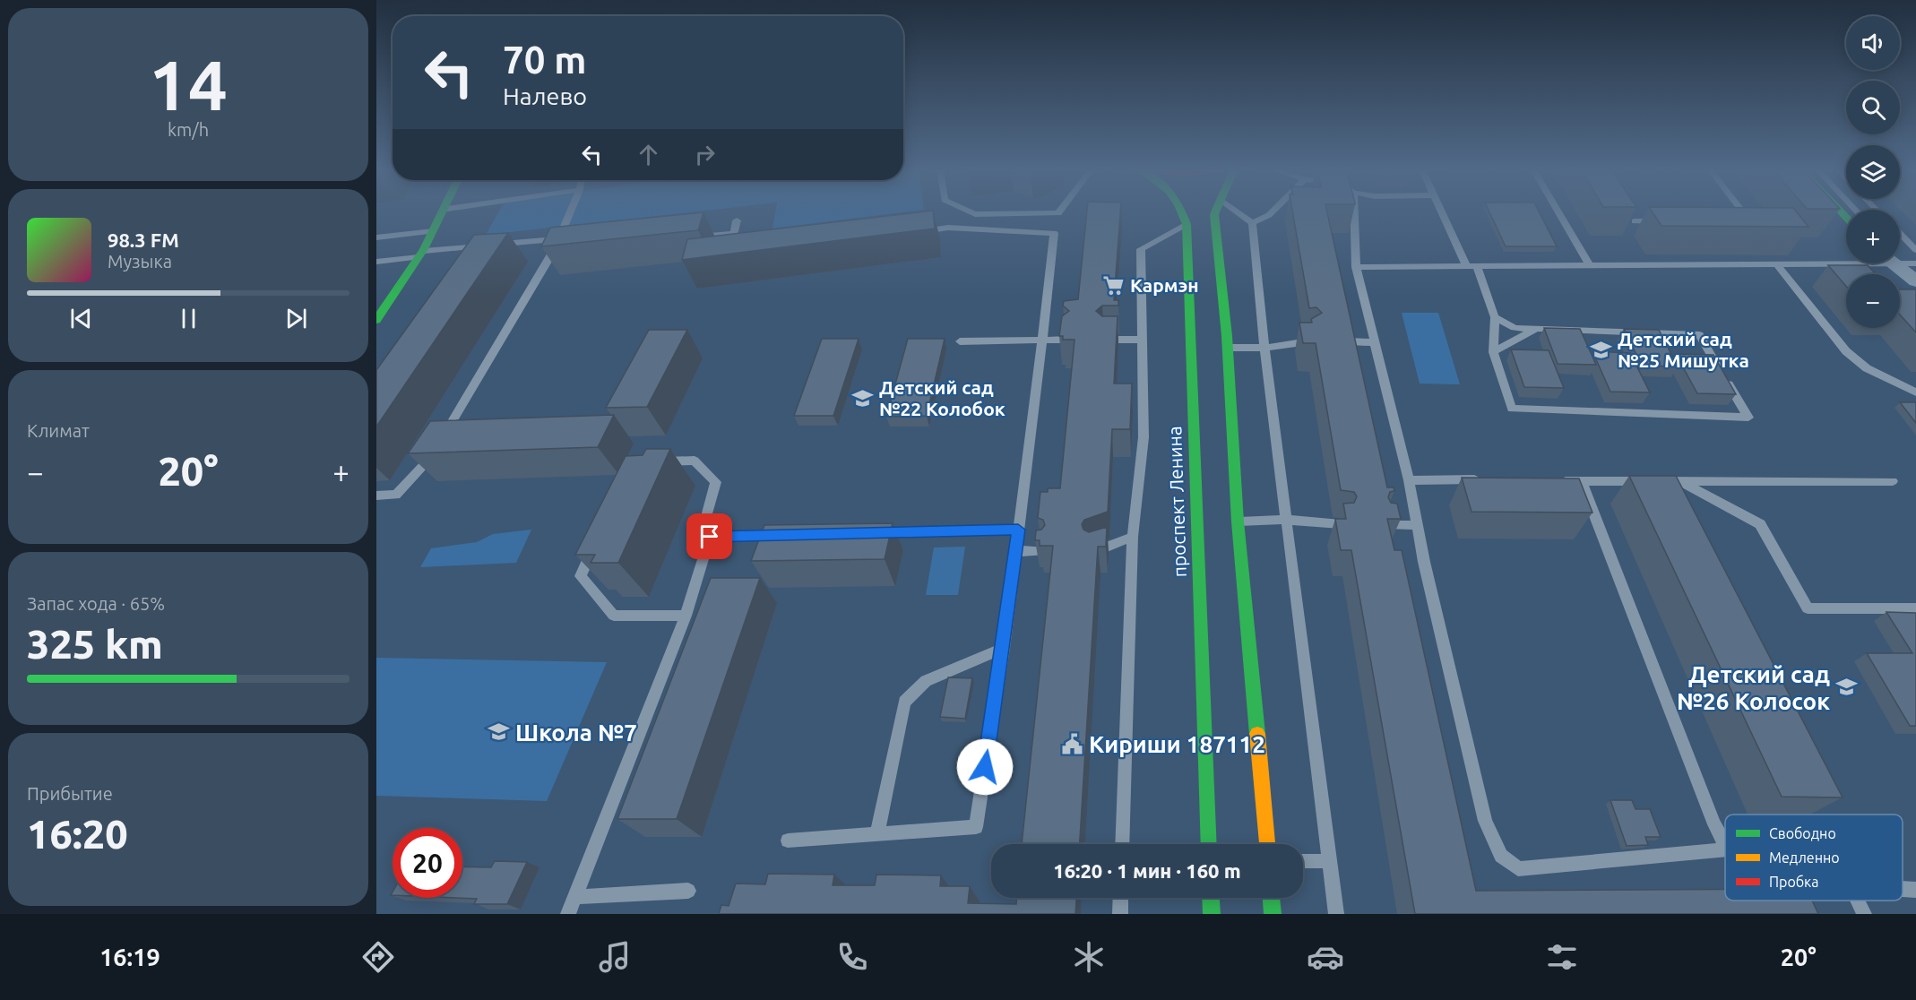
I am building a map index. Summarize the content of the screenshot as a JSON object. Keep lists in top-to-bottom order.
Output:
{
  "streets": {
    "street": ["проспект Ленина"]
  },
  "places": {
    "supermarket": ["Кармэн"],
    "school or university": [
      "Детский сад №25 Мишутка",
      "Детский сад №22 Колобок",
      "Детский сад №26 Колосок",
      "Школа №7"
    ],
    "public building": ["Кириши 187112"]
  },
  "legend": ["Свободно", "Медленно", "Пробка"],
  "page": {
    "tile": [
      ["14", "km/h"],
      "Климат",
      ["Запас хода · 65%", "325 km"],
      ["Прибытие", "16:20"]
    ],
    "map_buttons": ["+", "−"],
    "turn": ["70 m", "Налево"],
    "song": ["98.3 FM", "Музыка"],
    "heat": ["−", "20°", "+"],
    "limit": "20",
    "trip": "16:20 · 1 мин · 160 m",
    "tabs": ["16:19", "20°"]
  }
}
